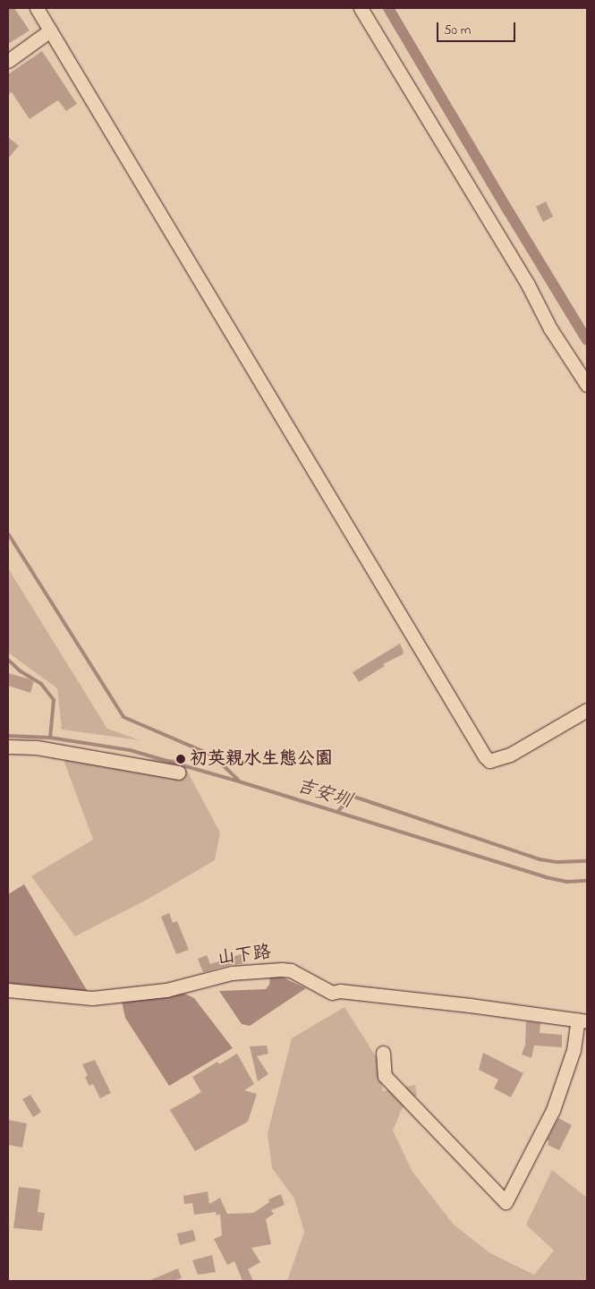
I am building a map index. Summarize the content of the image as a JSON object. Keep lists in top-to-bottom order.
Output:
{
  "streets": {
    "street": ["山下路"]
  },
  "water": ["吉安圳"],
  "places": ["初英親水生態公園"],
  "scale_bar": "50 m"
}
